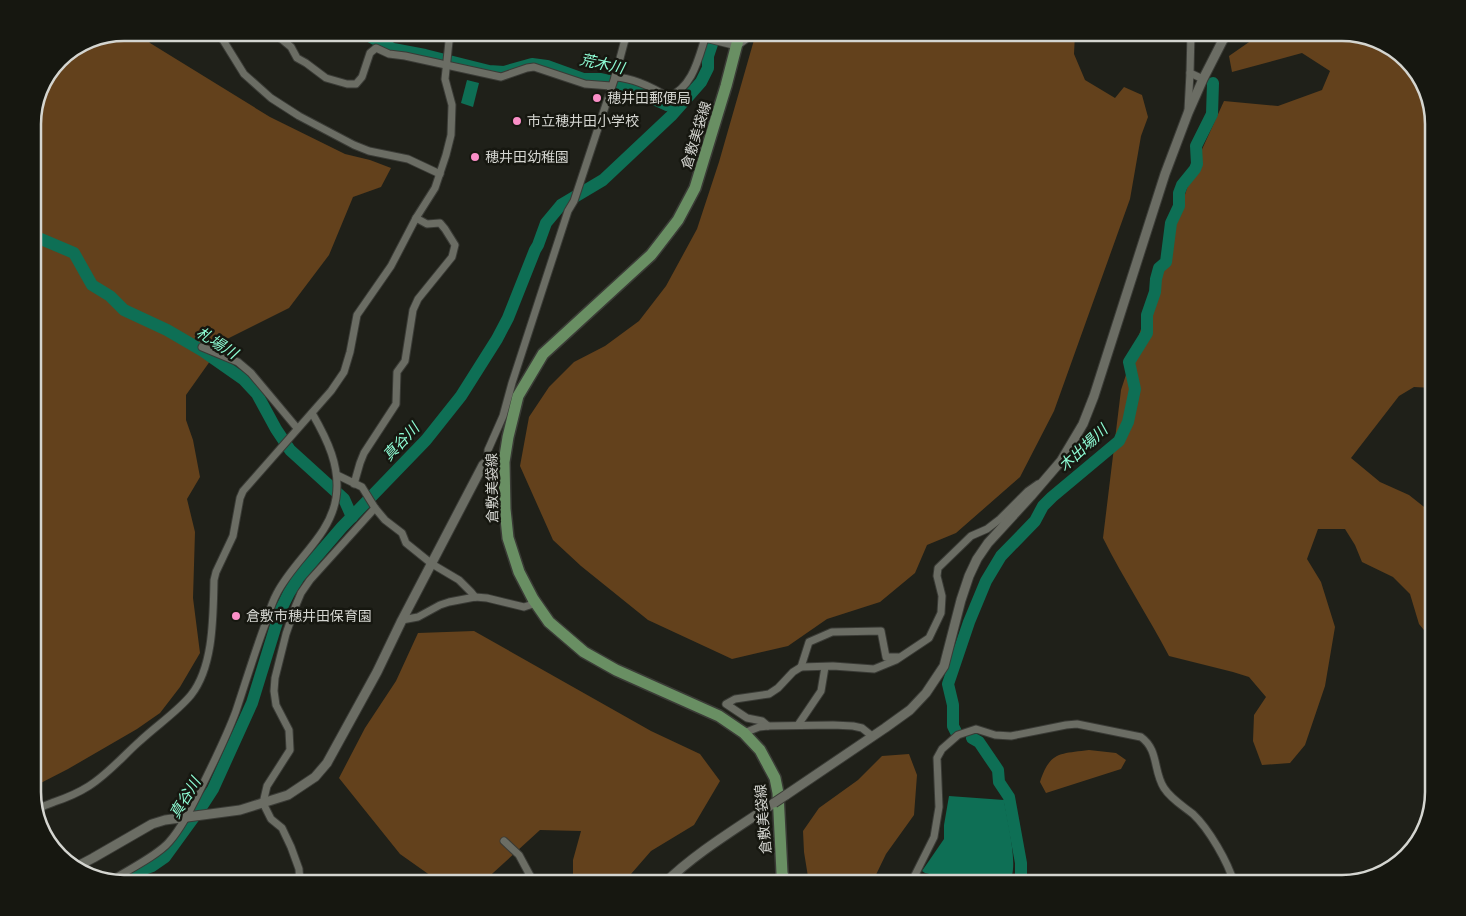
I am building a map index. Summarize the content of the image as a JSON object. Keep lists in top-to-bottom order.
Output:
{
  "streets": {
    "main road": ["倉敷美袋線"]
  },
  "water": [
    "荒木川",
    "札場川",
    "真谷川",
    "木出場川"
  ],
  "places": [
    "穂井田郵便局",
    "市立穂井田小学校",
    "穂井田幼稚園",
    "倉敷市穂井田保育園"
  ]
}
